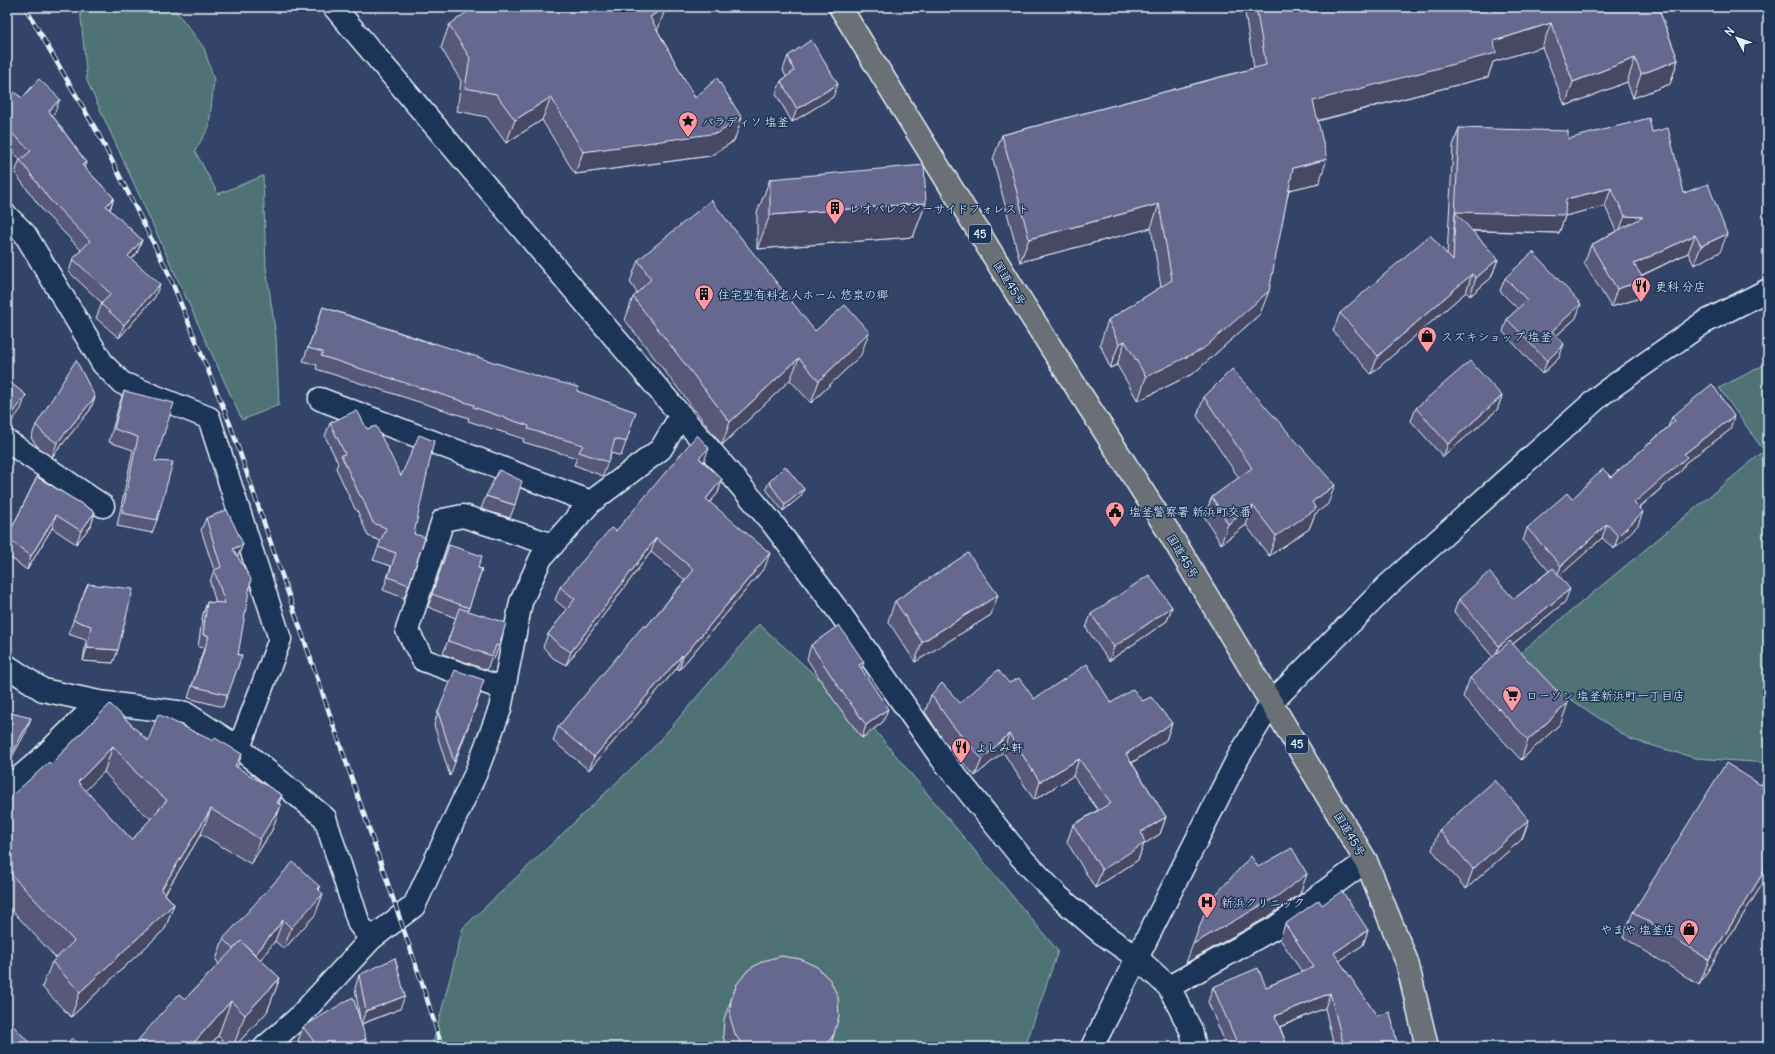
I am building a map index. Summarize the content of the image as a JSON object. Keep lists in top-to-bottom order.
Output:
{
  "streets": {
    "highway": ["45", "国道45号"]
  },
  "places": {
    "place": ["パラディソ 塩釜"],
    "building": ["レオパレスシーサイドフォレスト", "住宅型有料老人ホーム 悠泉の郷"],
    "restaurant": ["更科 分店", "よしみ軒"],
    "shop": ["スズキショップ 塩釜", "やまや 塩釜店"],
    "public building": ["塩釜警察署 新浜町交番"],
    "supermarket": ["ローソン 塩釜新浜町一丁目店"],
    "hospital": ["新浜クリニック"]
  },
  "north": "top left"
}
